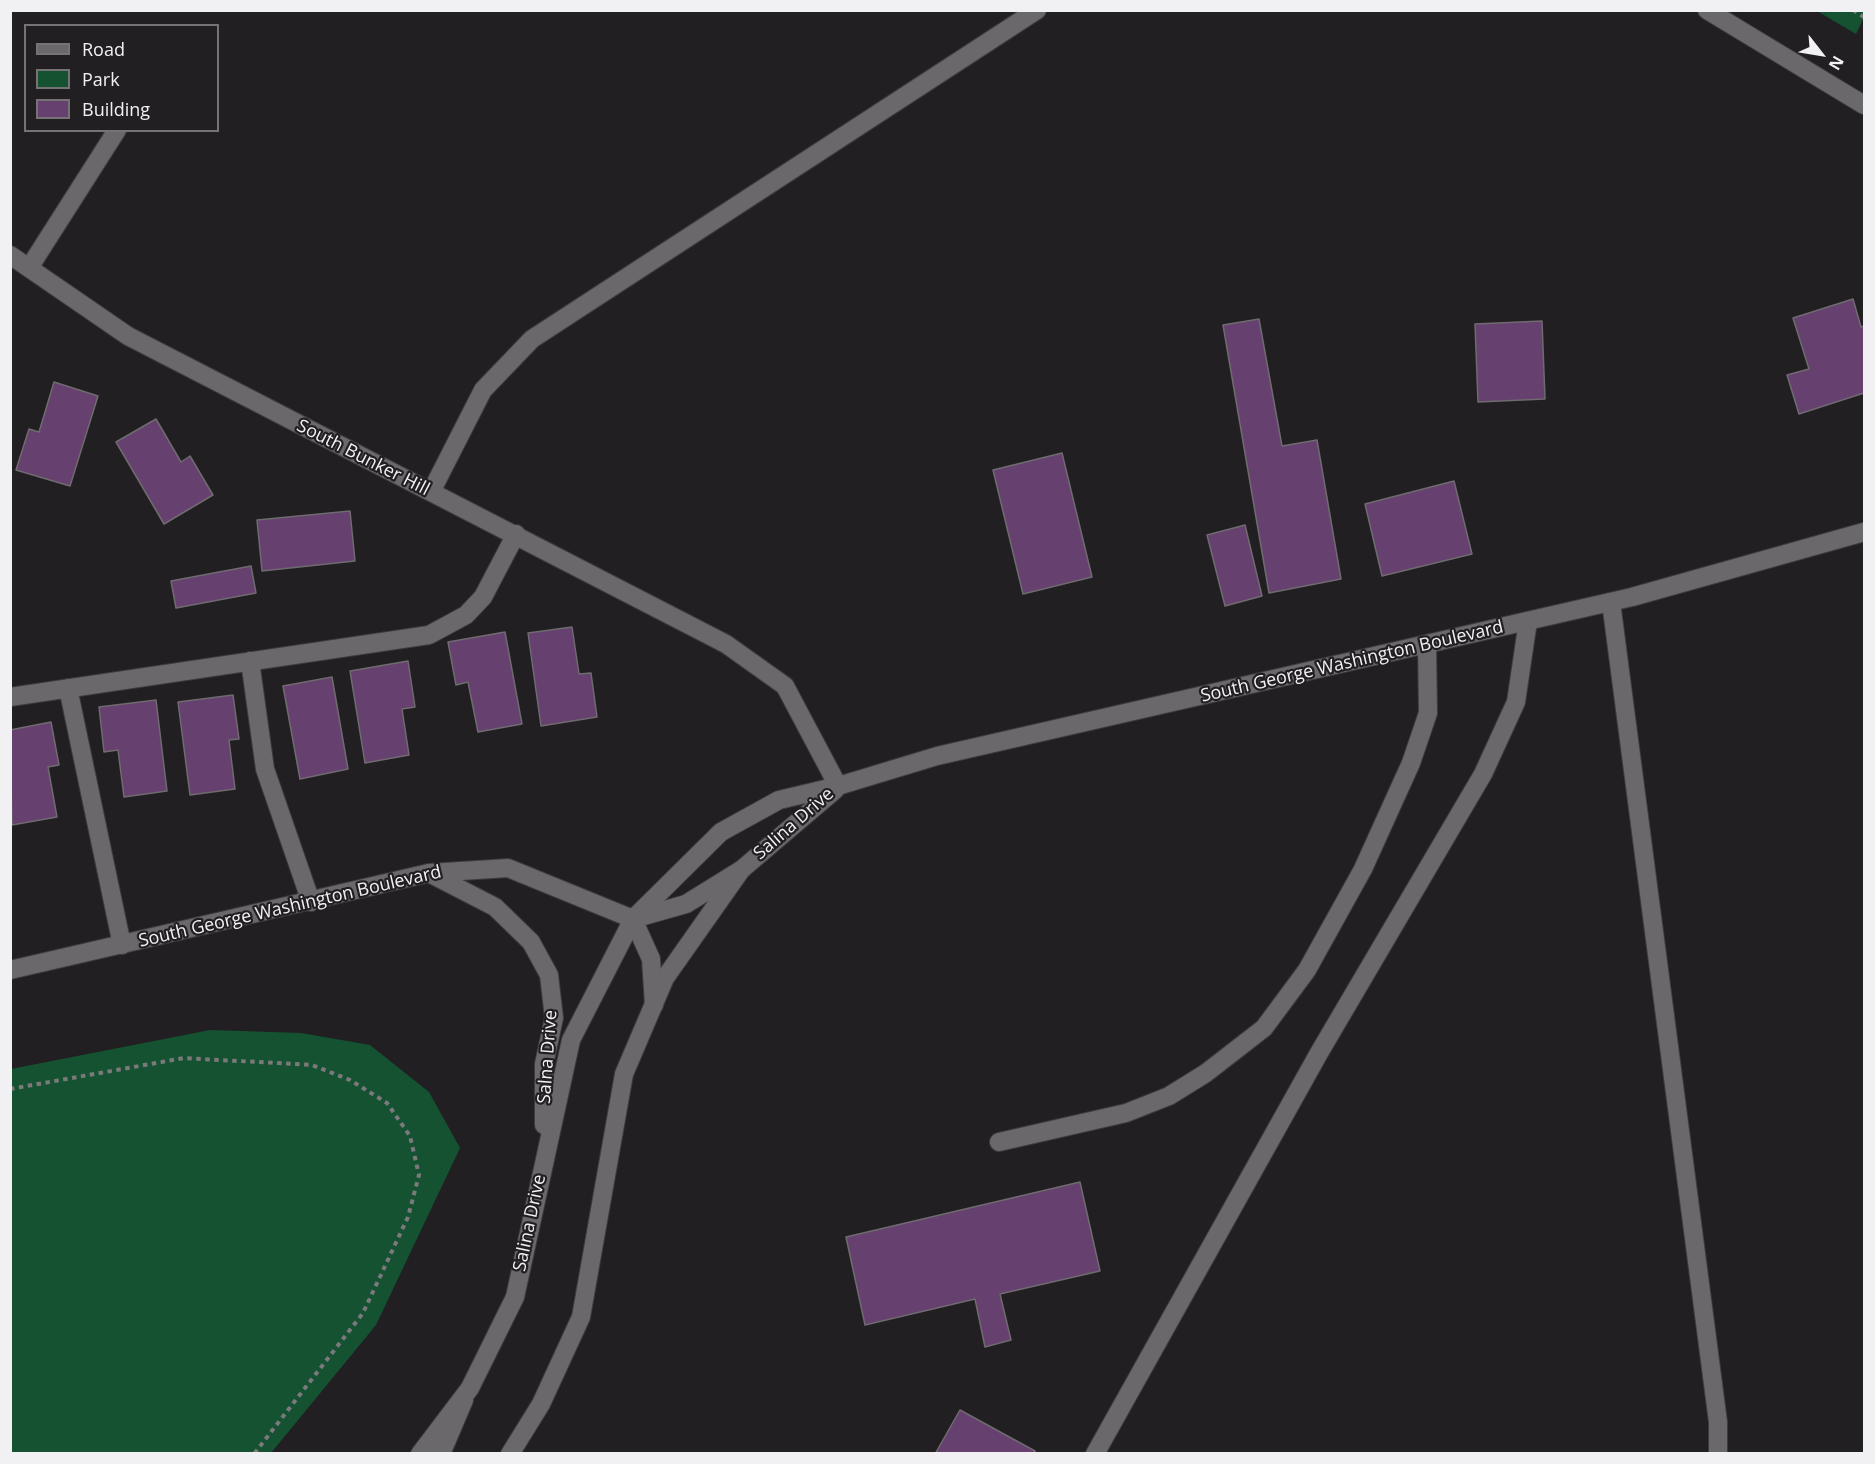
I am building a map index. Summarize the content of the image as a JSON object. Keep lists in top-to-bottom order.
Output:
{
  "streets": {
    "street": [
      "South Bunker Hill",
      "South George Washington Boulevard",
      "Salina Drive",
      "Salna Drive"
    ]
  },
  "crossings": [
    ["South Bunker Hill", "South George Washington Boulevard"],
    ["South Bunker Hill", "Salina Drive"],
    ["South George Washington Boulevard", "Salina Drive"],
    ["South George Washington Boulevard", "Salna Drive"],
    ["Salina Drive", "Salna Drive"]
  ],
  "legend": ["Road", "Park", "Building"],
  "north": "bottom right"
}
